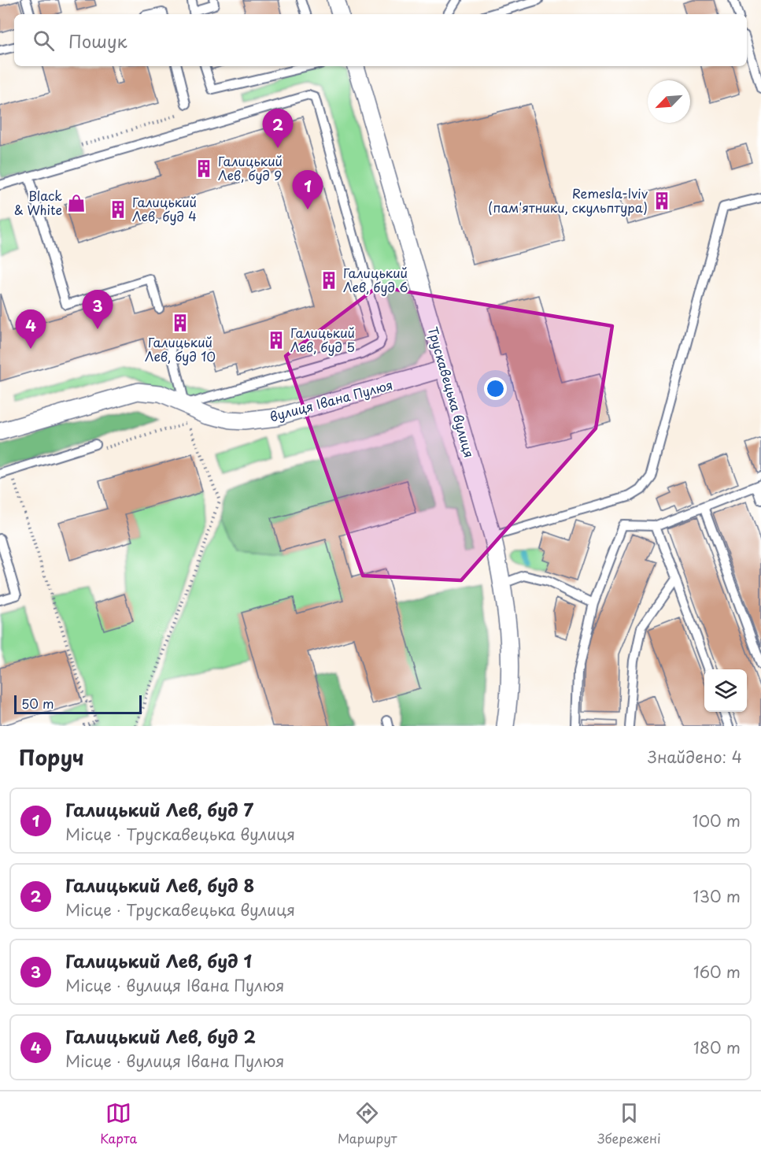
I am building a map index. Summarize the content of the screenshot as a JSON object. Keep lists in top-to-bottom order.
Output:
{
  "streets": {
    "street": ["Трускавецька вулиця", "вулиця Івана Пулюя"]
  },
  "crossings": [
    ["Трускавецька вулиця", "вулиця Івана Пулюя"]
  ],
  "places": {
    "building": [
      "Галицький Лев, буд 9",
      "Remesla-lviv (пам'ятники, скульптура)",
      "Галицький Лев, буд 4",
      "Галицький Лев, буд 6",
      "Галицький Лев, буд 10",
      "Галицький Лев, буд 5"
    ],
    "shop": ["Black & White"]
  },
  "scale_bar": "50 m",
  "north": "bottom left",
  "page": {
    "search": "Пошук",
    "pins": [
      "2",
      "1",
      "3",
      "4"
    ],
    "scale": "50 m",
    "heading": ["Поруч", "Знайдено: 4"],
    "list": [
      {
        "mark": "1",
        "name": "Галицький Лев, буд 7",
        "note": "Місце · Трускавецька вулиця",
        "value": "100 m"
      },
      {
        "mark": "2",
        "name": "Галицький Лев, буд 8",
        "note": "Місце · Трускавецька вулиця",
        "value": "130 m"
      },
      {
        "mark": "3",
        "name": "Галицький Лев, буд 1",
        "note": "Місце · вулиця Івана Пулюя",
        "value": "160 m"
      },
      {
        "mark": "4",
        "name": "Галицький Лев, буд 2",
        "note": "Місце · вулиця Івана Пулюя",
        "value": "180 m"
      }
    ],
    "nav": ["Карта", "Маршрут", "Збережені"]
  }
}
